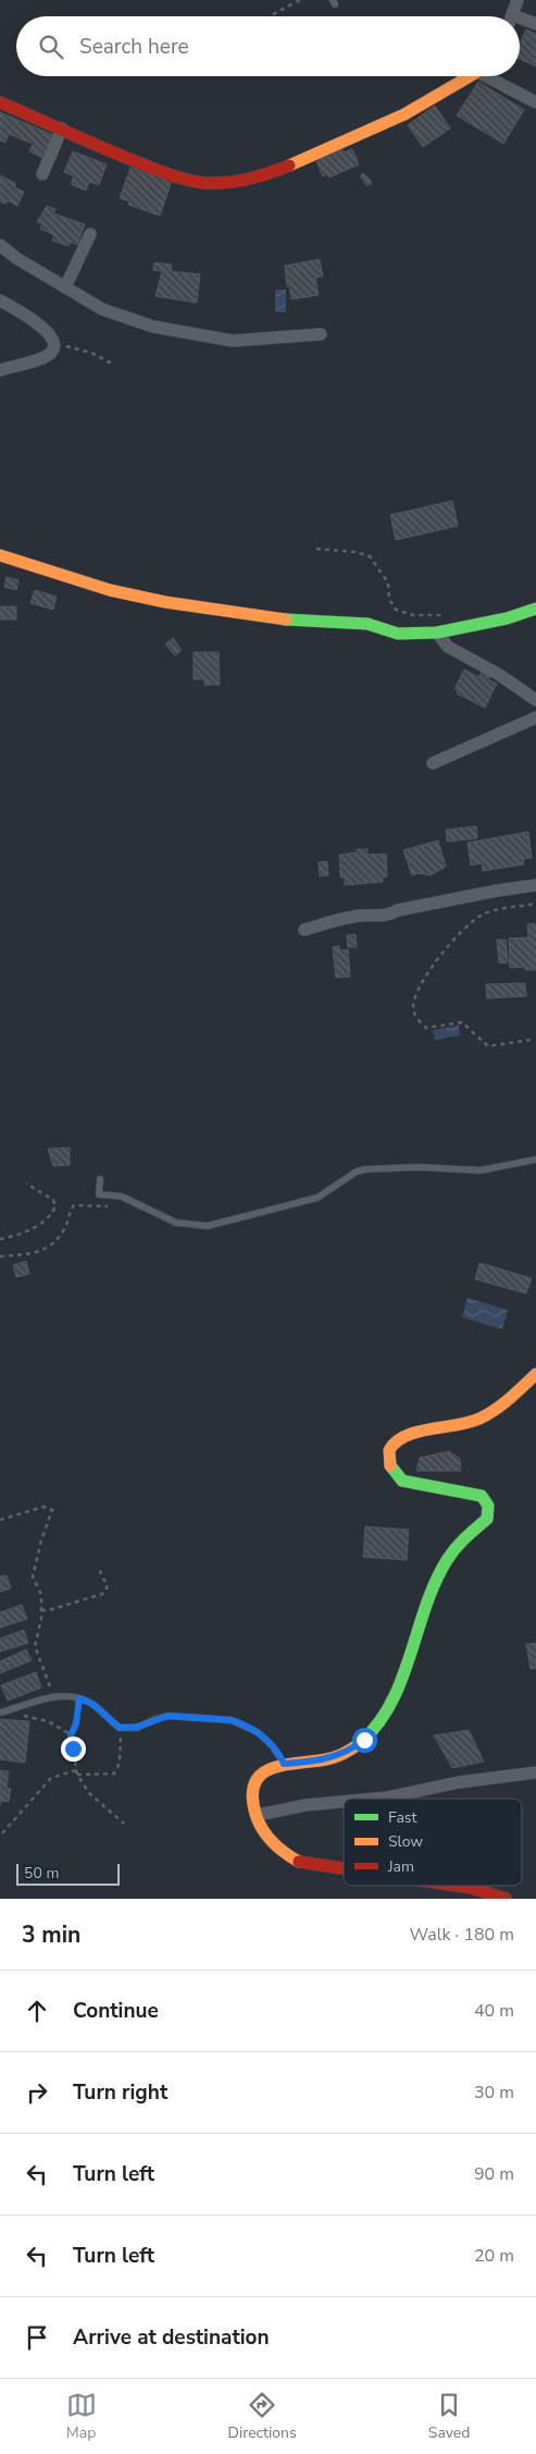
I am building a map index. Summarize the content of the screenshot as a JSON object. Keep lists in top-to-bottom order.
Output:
{
  "legend": ["Fast", "Slow", "Jam"],
  "scale_bar": "50 m",
  "page": {
    "search": "Search here",
    "scale": "50 m",
    "heading": ["3 min", "Walk · 180 m"],
    "list": [
      ["Continue", "40 m"],
      ["Turn right", "30 m"],
      ["Turn left", "90 m"],
      ["Turn left", "20 m"],
      "Arrive at destination"
    ],
    "nav": ["Map", "Directions", "Saved"]
  }
}
